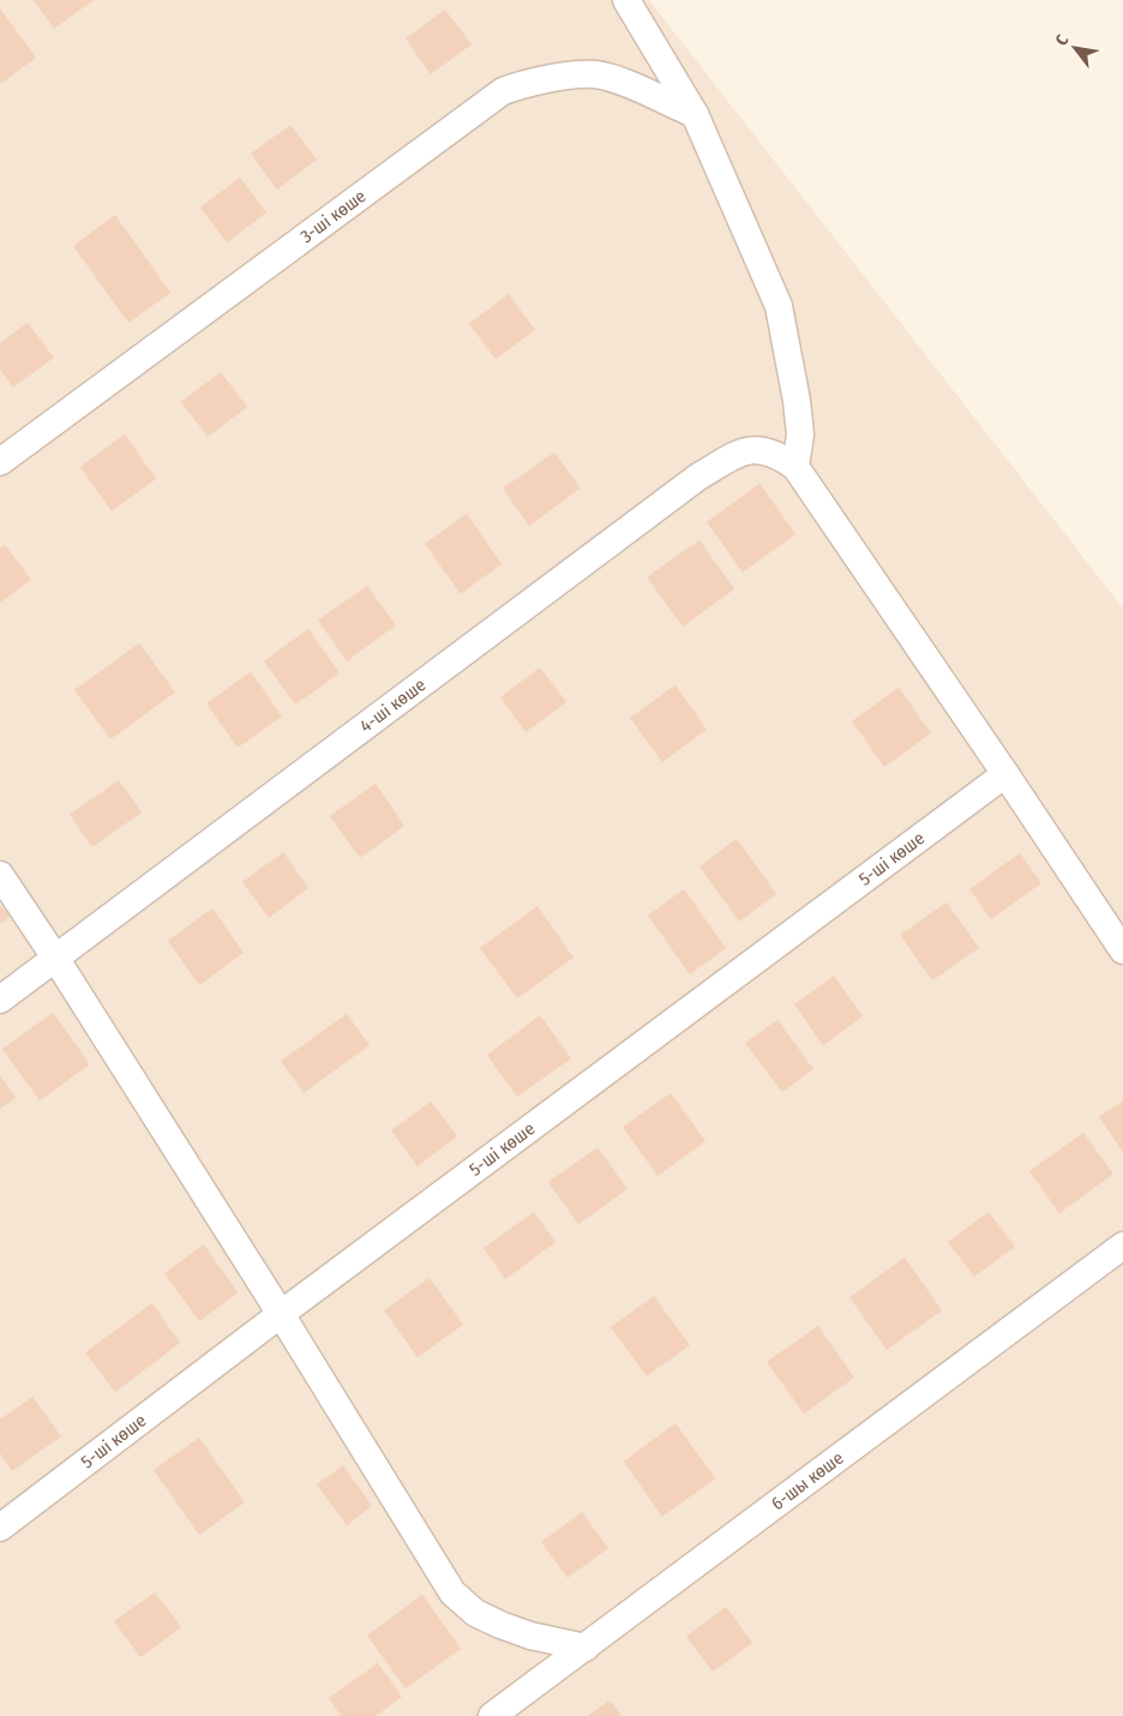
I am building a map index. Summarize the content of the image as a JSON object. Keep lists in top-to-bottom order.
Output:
{
  "streets": {
    "street": [
      "3-ші көше",
      "4-ші көше",
      "5-ші көше",
      "6-шы көше"
    ]
  },
  "north": "top left"
}
